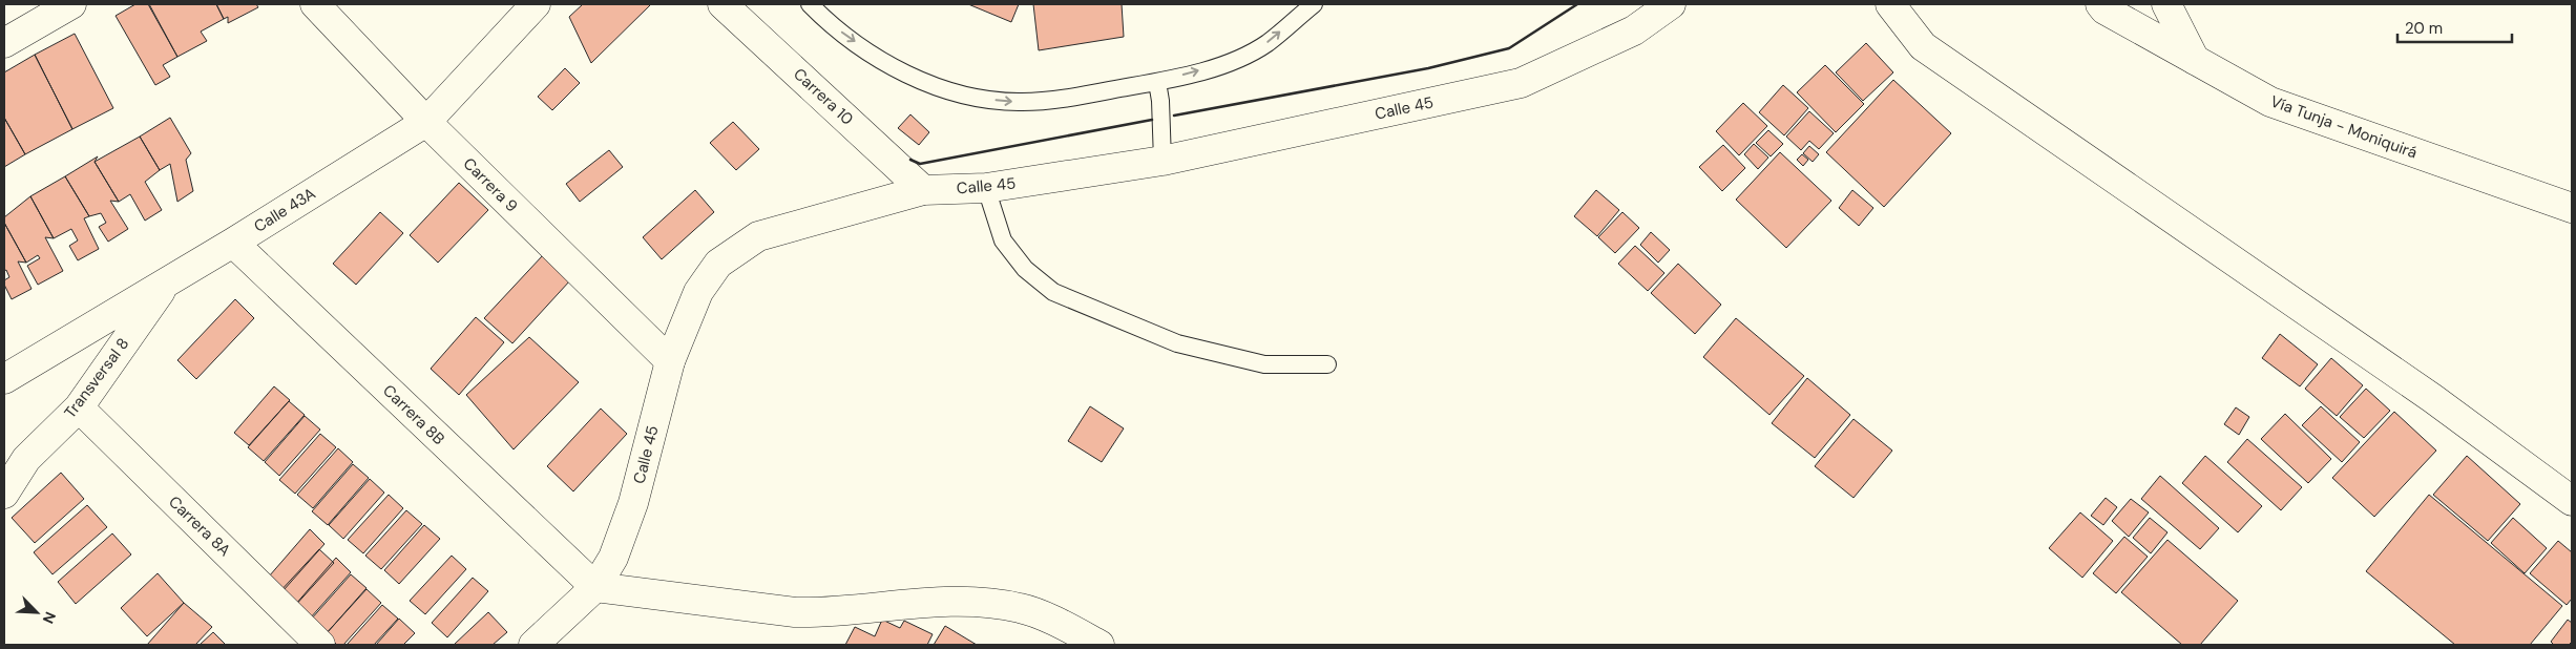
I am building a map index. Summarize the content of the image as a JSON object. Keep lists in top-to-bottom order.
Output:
{
  "streets": {
    "street": [
      "Carrera 10",
      "Calle 45",
      "Vía Tunja - Moniquirá",
      "Carrera 9",
      "Calle 43A",
      "Transversal 8",
      "Carrera 8B",
      "Carrera 8A"
    ]
  },
  "crossings": [
    ["Carrera 10", "Calle 45"],
    ["Calle 45", "Carrera 9"],
    ["Calle 45", "Carrera 8B"],
    ["Carrera 9", "Calle 43A"],
    ["Calle 43A", "Transversal 8"],
    ["Calle 43A", "Carrera 8B"],
    ["Transversal 8", "Carrera 8A"]
  ],
  "scale_bar": "20 m",
  "north": "bottom right"
}
